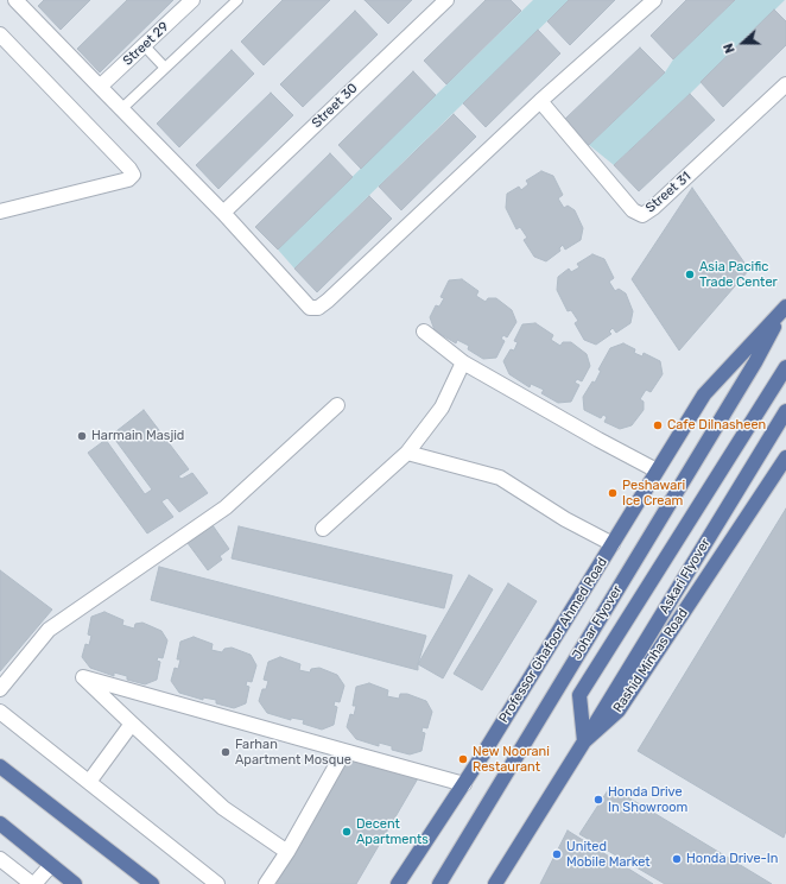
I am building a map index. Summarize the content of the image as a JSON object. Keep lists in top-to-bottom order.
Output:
{
  "streets": {
    "main road": [
      "Askari Flyover",
      "Johar Flyover",
      "Professor Ghafoor Ahmed Road",
      "Rashid Minhas Road"
    ],
    "street": ["Street 29", "Street 30", "Street 31"]
  },
  "crossings": [
    ["Askari Flyover", "Rashid Minhas Road"],
    ["Johar Flyover", "Professor Ghafoor Ahmed Road"]
  ],
  "places": [
    "Asia Pacific Trade Center",
    "Cafe Dilnasheen",
    "Harmain Masjid",
    "Peshawari Ice Cream",
    "Farhan Apartment Mosque",
    "New Noorani Restaurant",
    "Honda Drive In Showroom",
    "Decent Apartments",
    "United Mobile Market",
    "Honda Drive-In"
  ],
  "north": "left"
}
